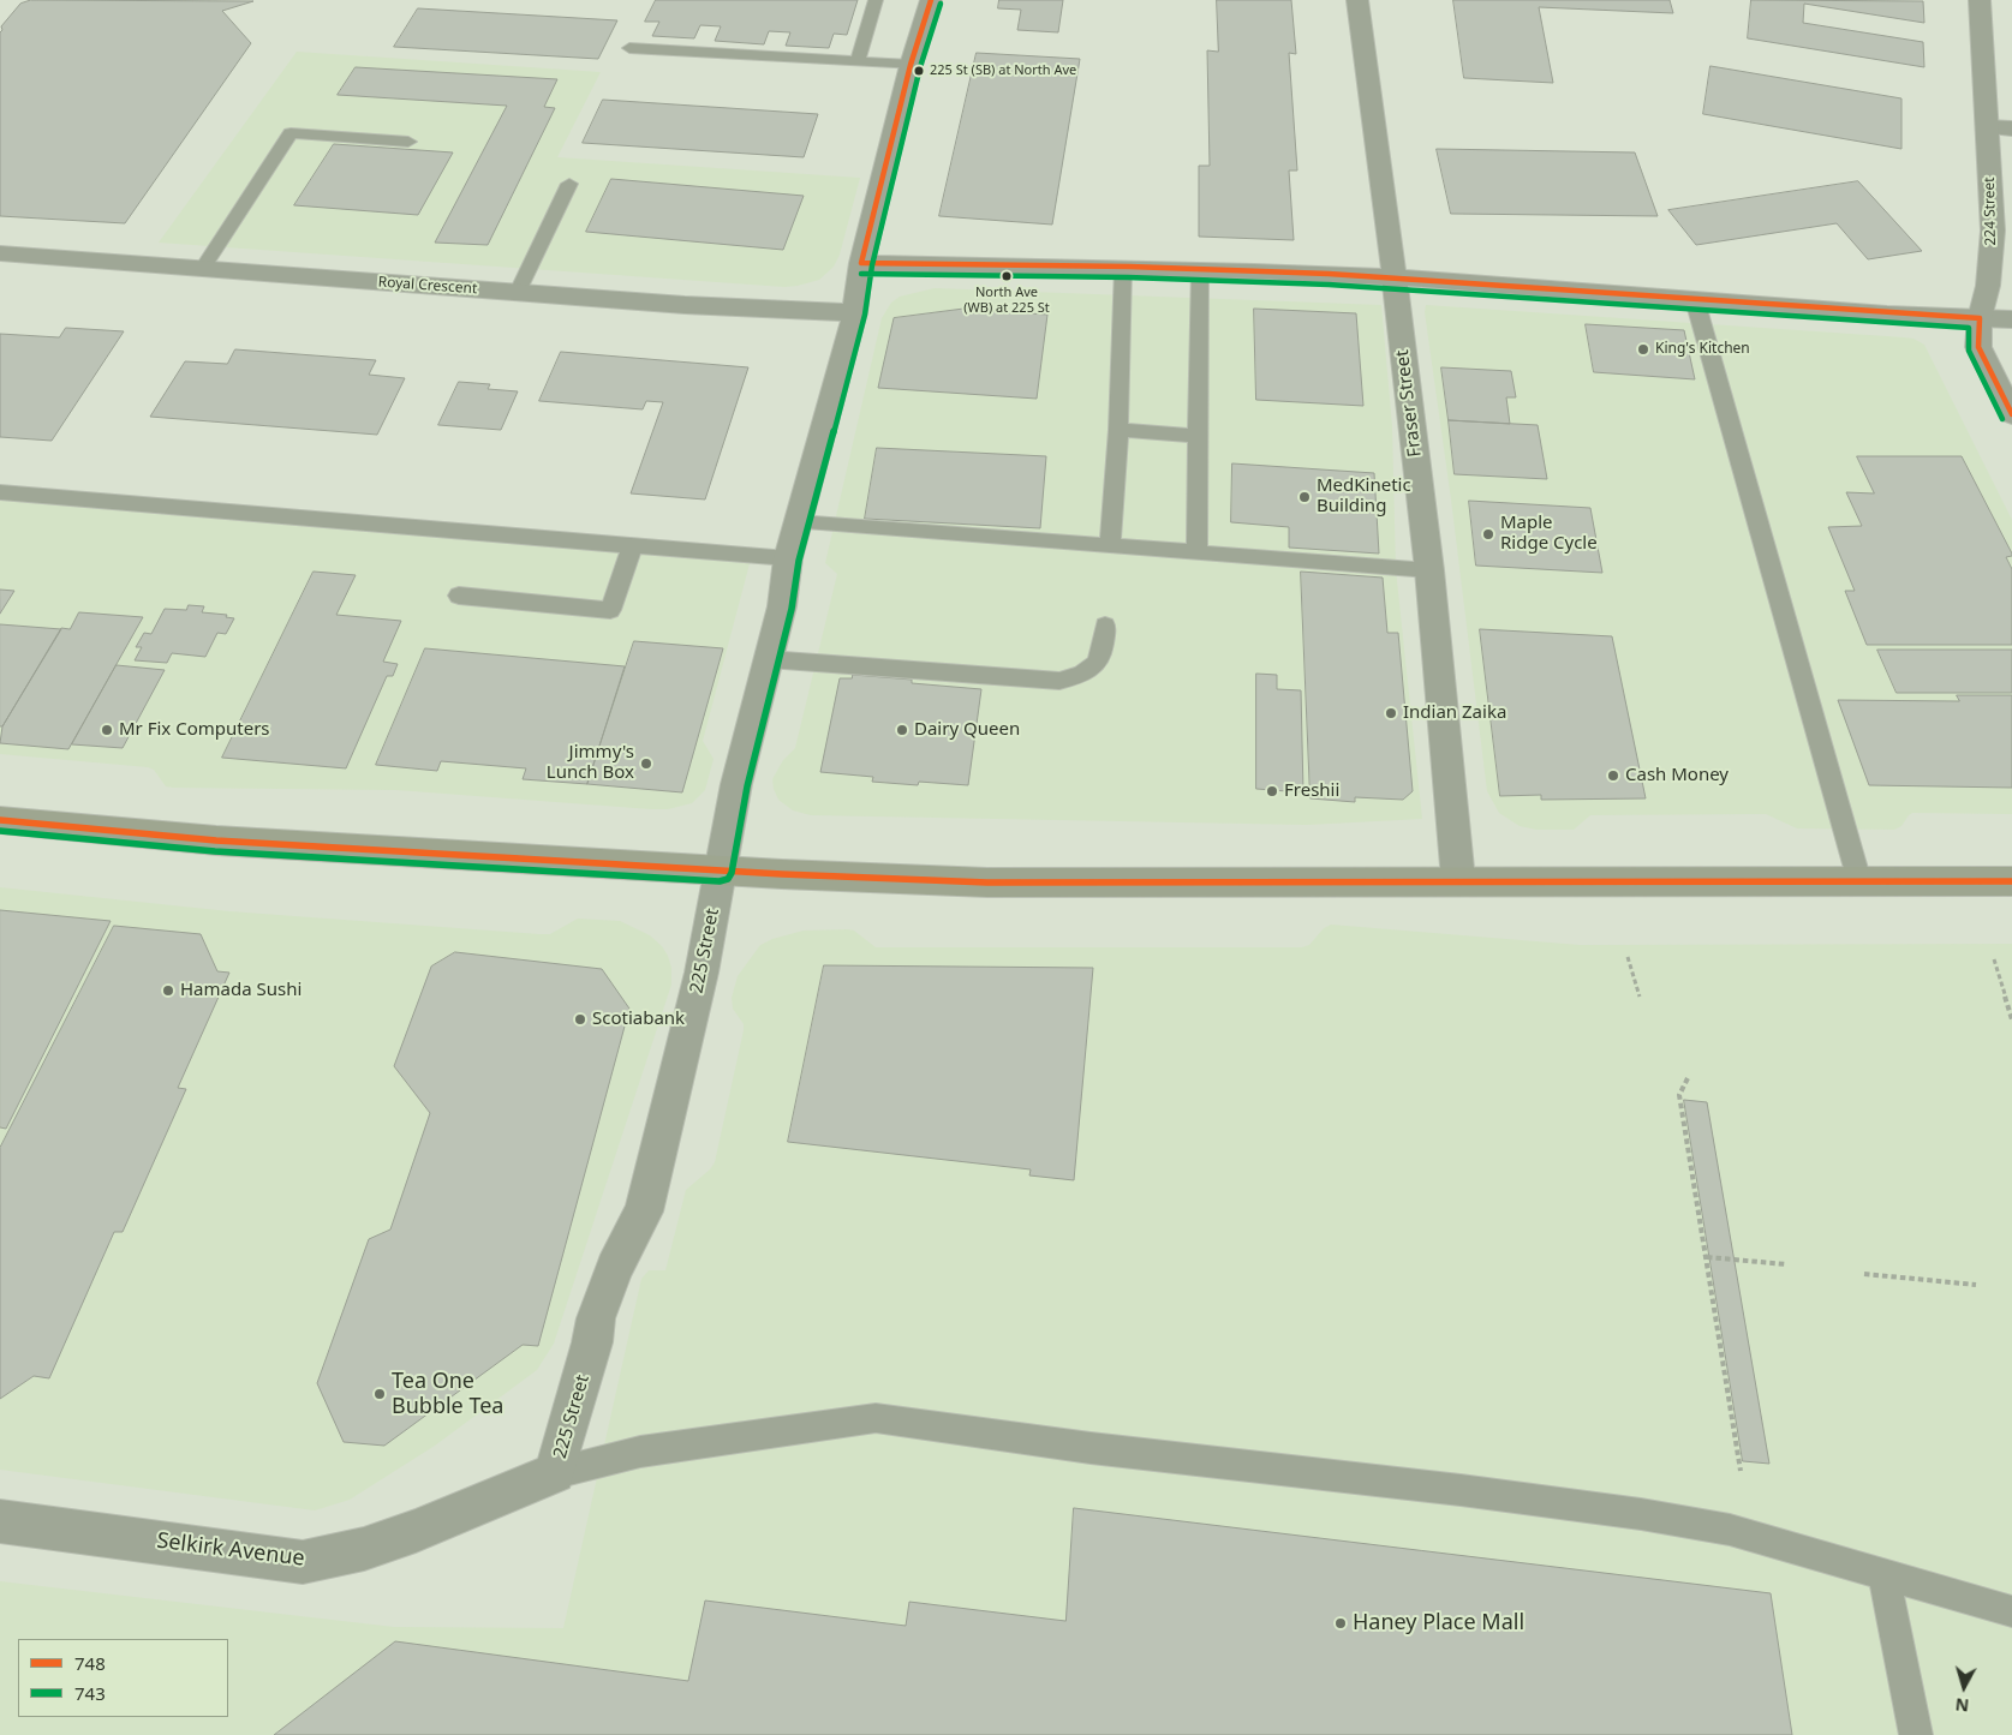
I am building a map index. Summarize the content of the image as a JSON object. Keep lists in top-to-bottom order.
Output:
{
  "streets": {
    "street": [
      "224 Street",
      "Royal Crescent",
      "Fraser Street",
      "225 Street",
      "Selkirk Avenue"
    ]
  },
  "crossings": [
    ["Royal Crescent", "225 Street"],
    ["225 Street", "Selkirk Avenue"]
  ],
  "places": [
    "225 St (SB) at North Ave",
    "North Ave (WB) at 225 St",
    "King's Kitchen",
    "MedKinetic Building",
    "Maple Ridge Cycle",
    "Indian Zaika",
    "Mr Fix Computers",
    "Dairy Queen",
    "Jimmy's Lunch Box",
    "Cash Money",
    "Freshii",
    "Hamada Sushi",
    "Scotiabank",
    "Tea One Bubble Tea",
    "Haney Place Mall"
  ],
  "lines": ["transit line 748", "transit line 743"],
  "legend": ["748", "743"],
  "north": "bottom"
}
